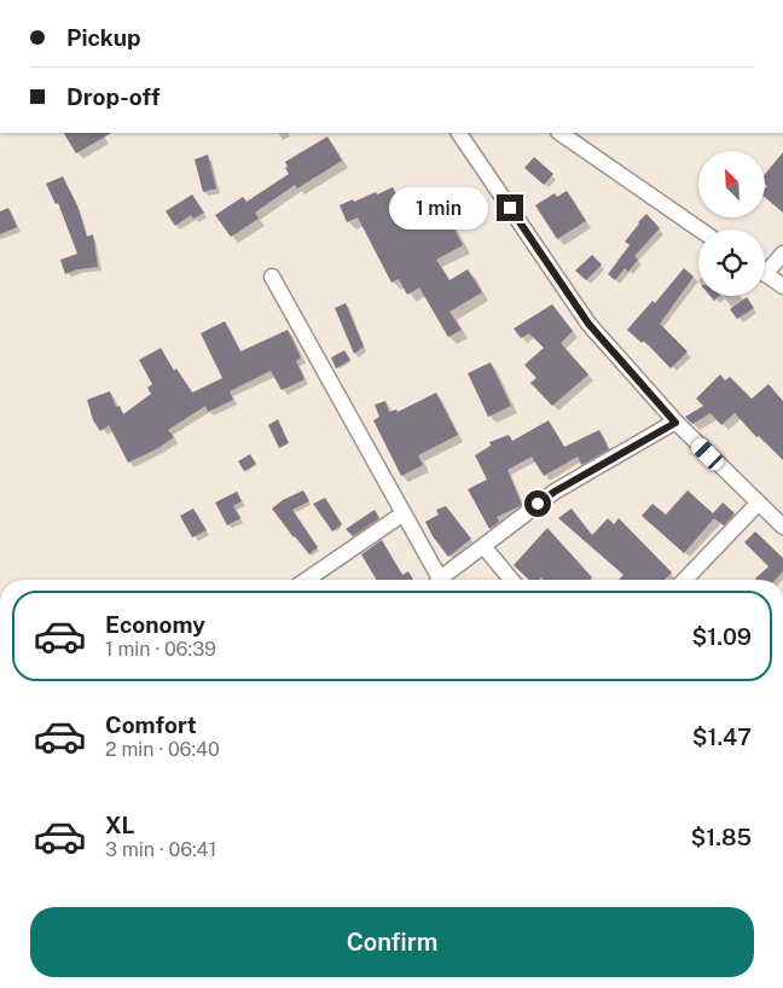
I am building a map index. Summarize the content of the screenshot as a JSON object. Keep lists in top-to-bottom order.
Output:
{
  "north": "top left",
  "page": {
    "banner": ["Pickup", "Drop-off"],
    "bubble": "1 min",
    "list": [
      {
        "name": "Economy",
        "note": "1 min · 06:39",
        "value": "$1.09"
      },
      {
        "name": "Comfort",
        "note": "2 min · 06:40",
        "value": "$1.47"
      },
      {
        "name": "XL",
        "note": "3 min · 06:41",
        "value": "$1.85"
      }
    ],
    "buttons": "Confirm"
  }
}
